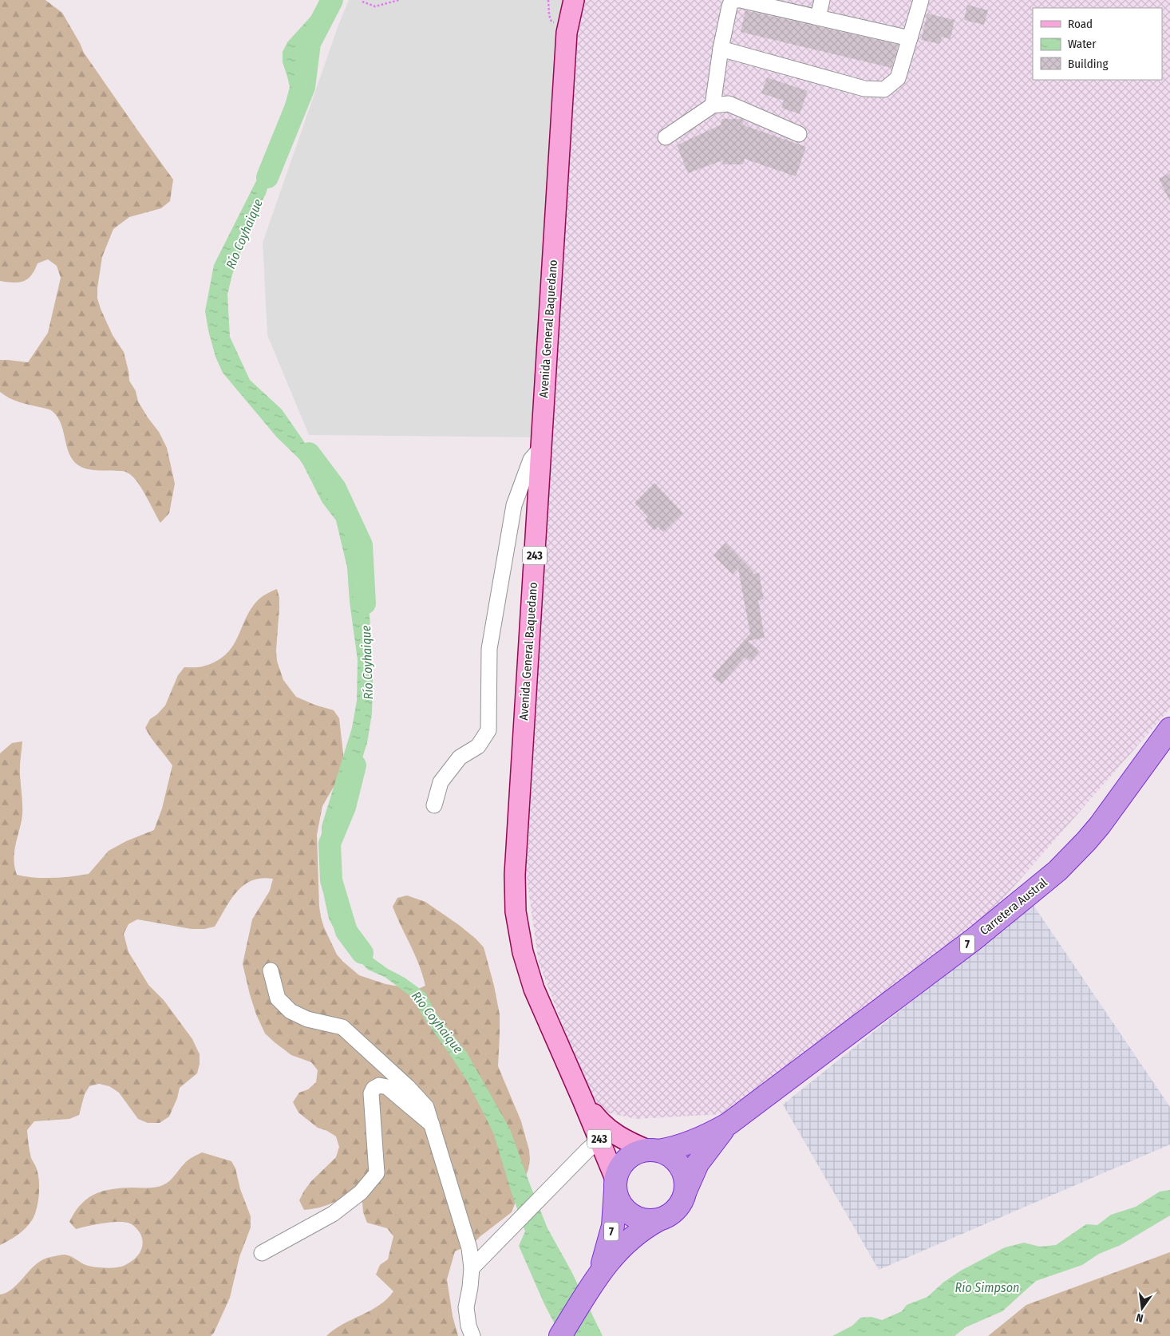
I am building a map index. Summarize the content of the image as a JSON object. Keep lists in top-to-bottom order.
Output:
{
  "streets": {
    "highway": ["Carretera Austral", "7"],
    "main road": ["Avenida General Baquedano", "243"]
  },
  "crossings": [
    ["Avenida General Baquedano", "Carretera Austral"],
    ["Avenida General Baquedano", "7"],
    ["Carretera Austral", "7"]
  ],
  "water": ["Río Coyhaique", "Río Simpson"],
  "legend": ["Road", "Water", "Building"],
  "north": "bottom"
}
